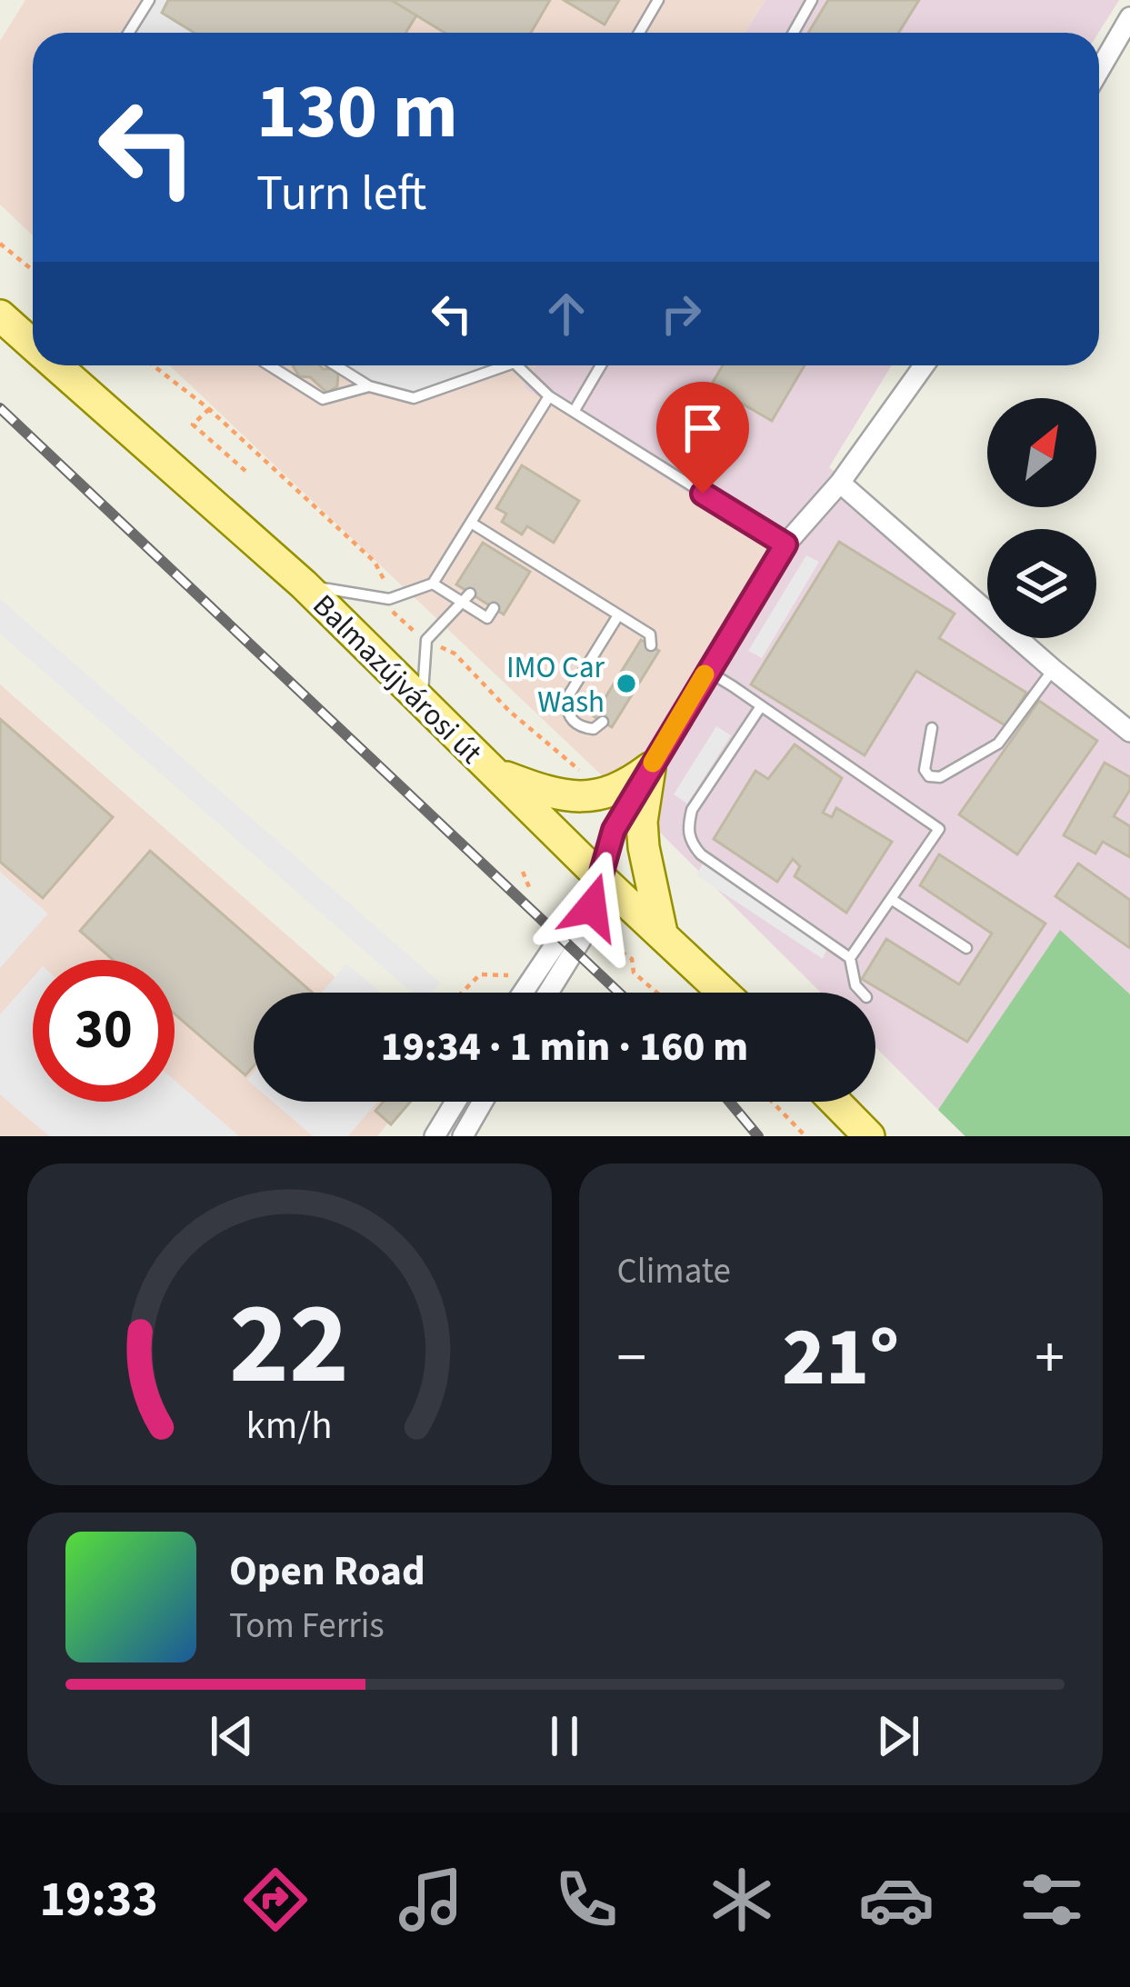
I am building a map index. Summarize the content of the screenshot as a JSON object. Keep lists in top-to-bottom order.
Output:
{
  "streets": {
    "main road": ["Balmazújvárosi út"]
  },
  "places": ["IMO Car Wash"],
  "north": "top right",
  "page": {
    "turn": ["130 m", "Turn left"],
    "limit": "30",
    "trip": "19:34 · 1 min · 160 m",
    "tile": "Climate",
    "heat": ["−", "21°", "+"],
    "song": ["Open Road", "Tom Ferris"],
    "tabs": "19:33",
    "gauge": ["22", "km/h"]
  }
}
